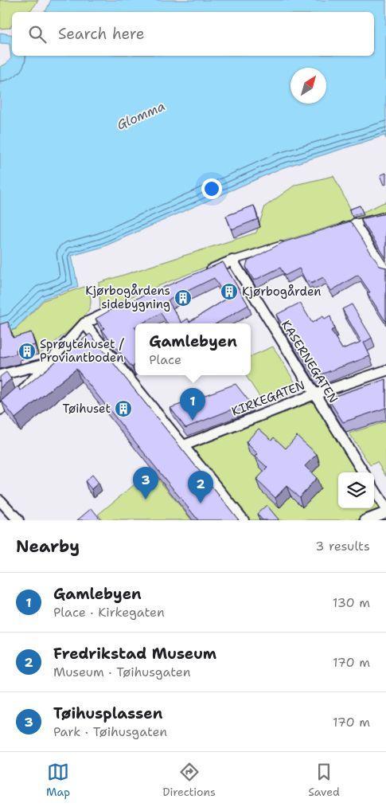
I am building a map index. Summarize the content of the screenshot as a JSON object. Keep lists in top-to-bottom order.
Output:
{
  "streets": {
    "street": ["KASERNEGATEN", "KIRKEGATEN"]
  },
  "crossings": [
    ["KASERNEGATEN", "KIRKEGATEN"]
  ],
  "water": ["Glomma"],
  "places": {
    "building": [
      "Kjørbogården",
      "Kjørbogårdens sidebygning",
      "Sprøytehuset / Proviantboden",
      "Tøihuset"
    ]
  },
  "north": "top right",
  "page": {
    "search": "Search here",
    "popup": ["Gamlebyen", "Place"],
    "pins": ["1", "3", "2"],
    "heading": ["Nearby", "3 results"],
    "list": [
      {
        "mark": "1",
        "name": "Gamlebyen",
        "note": "Place · Kirkegaten",
        "value": "130 m"
      },
      {
        "mark": "2",
        "name": "Fredrikstad Museum",
        "note": "Museum · Tøihusgaten",
        "value": "170 m"
      },
      {
        "mark": "3",
        "name": "Tøihusplassen",
        "note": "Park · Tøihusgaten",
        "value": "170 m"
      }
    ],
    "nav": ["Map", "Directions", "Saved"]
  }
}
